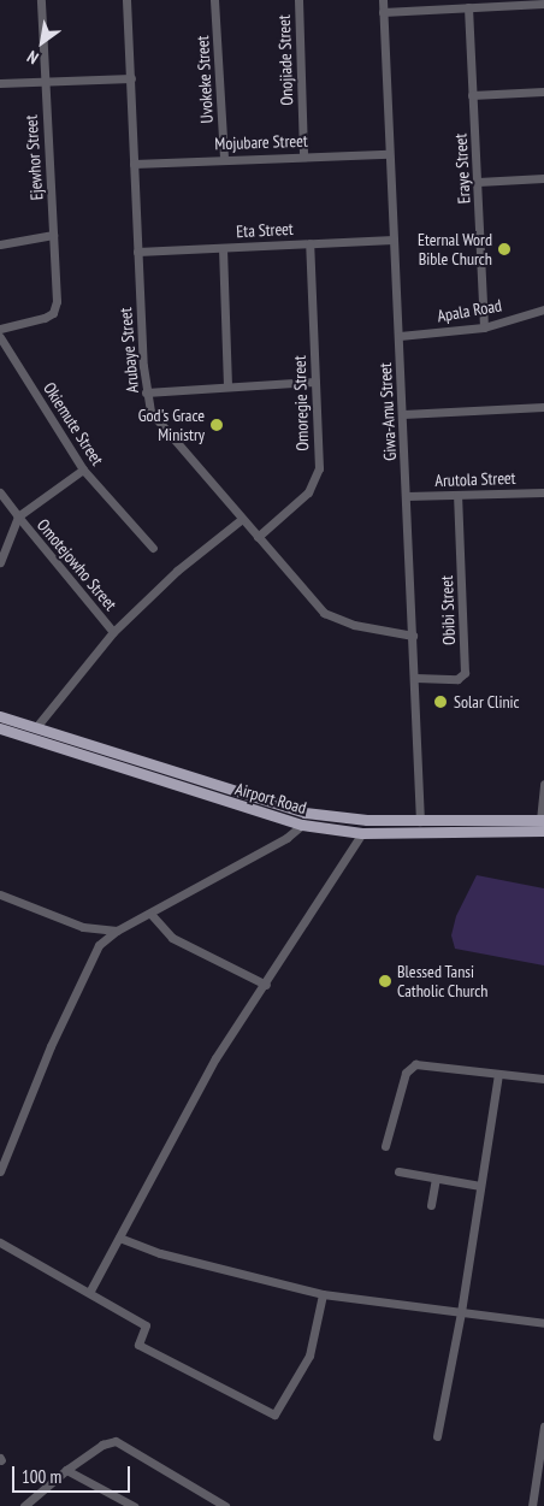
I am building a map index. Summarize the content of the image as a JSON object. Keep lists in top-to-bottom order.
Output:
{
  "streets": {
    "main road": ["Airport Road"],
    "street": [
      "Onojiade Street",
      "Uvokeke Street",
      "Mojubare Street",
      "Ejewhor Street",
      "Eraye Street",
      "Eta Street",
      "Apala Road",
      "Arubaye Street",
      "Omoregie Street",
      "Giwa-Amu Street",
      "Okiemute Street",
      "Arutola Street",
      "Omotejowho Street",
      "Obibi Street"
    ]
  },
  "crossings": [
    ["Onojiade Street", "Mojubare Street"],
    ["Uvokeke Street", "Mojubare Street"],
    ["Mojubare Street", "Arubaye Street"],
    ["Mojubare Street", "Giwa-Amu Street"],
    ["Eraye Street", "Apala Road"],
    ["Eta Street", "Arubaye Street"],
    ["Eta Street", "Omoregie Street"],
    ["Eta Street", "Giwa-Amu Street"],
    ["Apala Road", "Giwa-Amu Street"],
    ["Arubaye Street", "Omoregie Street"],
    ["Arubaye Street", "Giwa-Amu Street"],
    ["Giwa-Amu Street", "Arutola Street"],
    ["Giwa-Amu Street", "Obibi Street"],
    ["Giwa-Amu Street", "Airport Road"],
    ["Arutola Street", "Obibi Street"]
  ],
  "places": [
    "Eternal Word Bible Church",
    "God's Grace Ministry",
    "Solar Clinic",
    "Blessed Tansi Catholic Church"
  ],
  "scale_bar": "100 m",
  "north": "bottom left"
}
